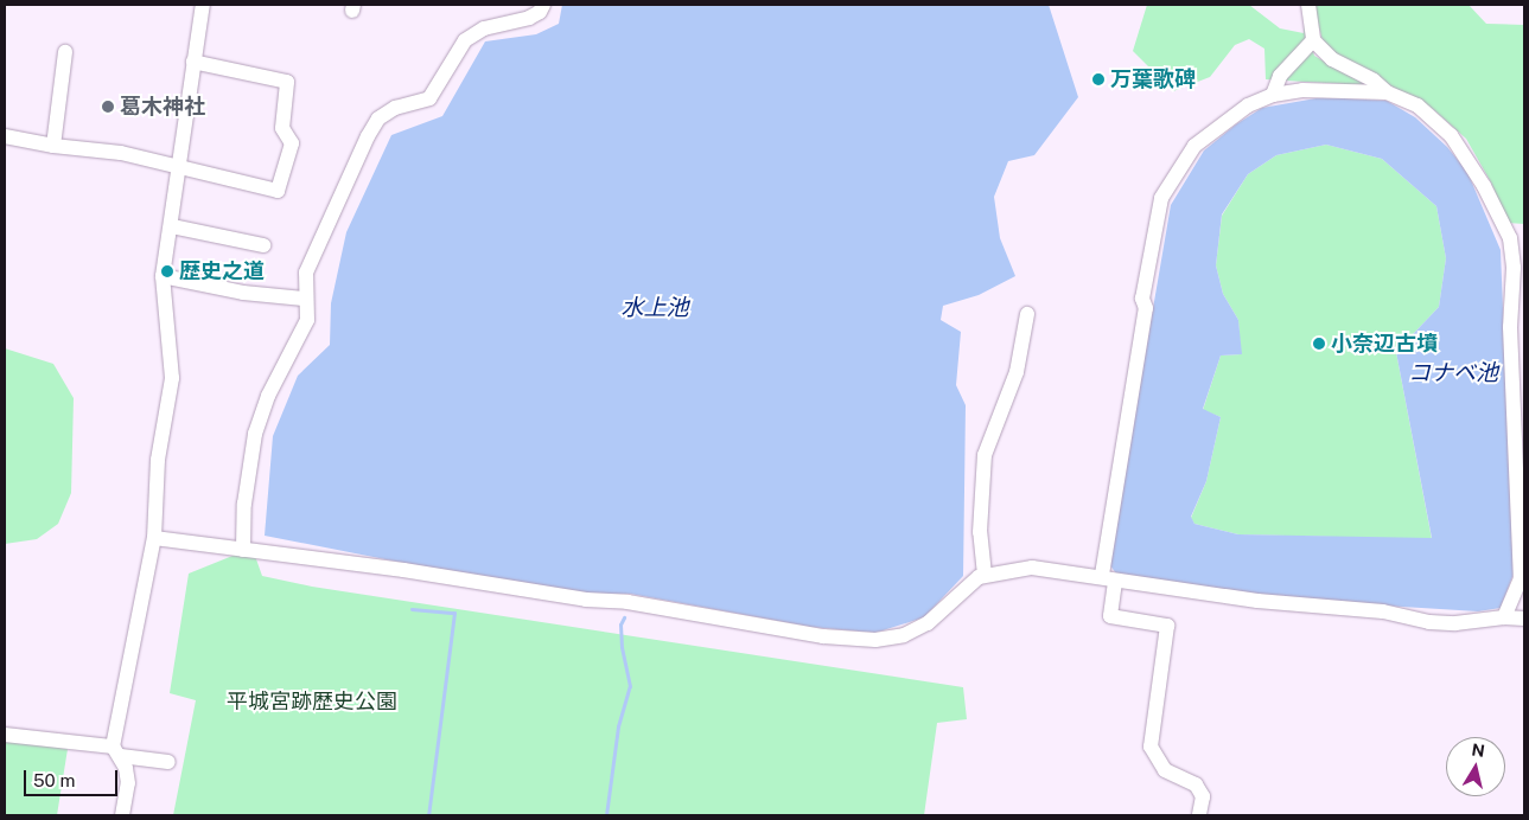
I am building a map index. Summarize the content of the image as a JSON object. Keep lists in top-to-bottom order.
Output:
{
  "water": ["水上池", "コナベ池"],
  "parks": ["平城宮跡歴史公園"],
  "places": [
    "万葉歌碑",
    "葛木神社",
    "歴史之道",
    "小奈辺古墳"
  ],
  "scale_bar": "50 m",
  "north": "top"
}
